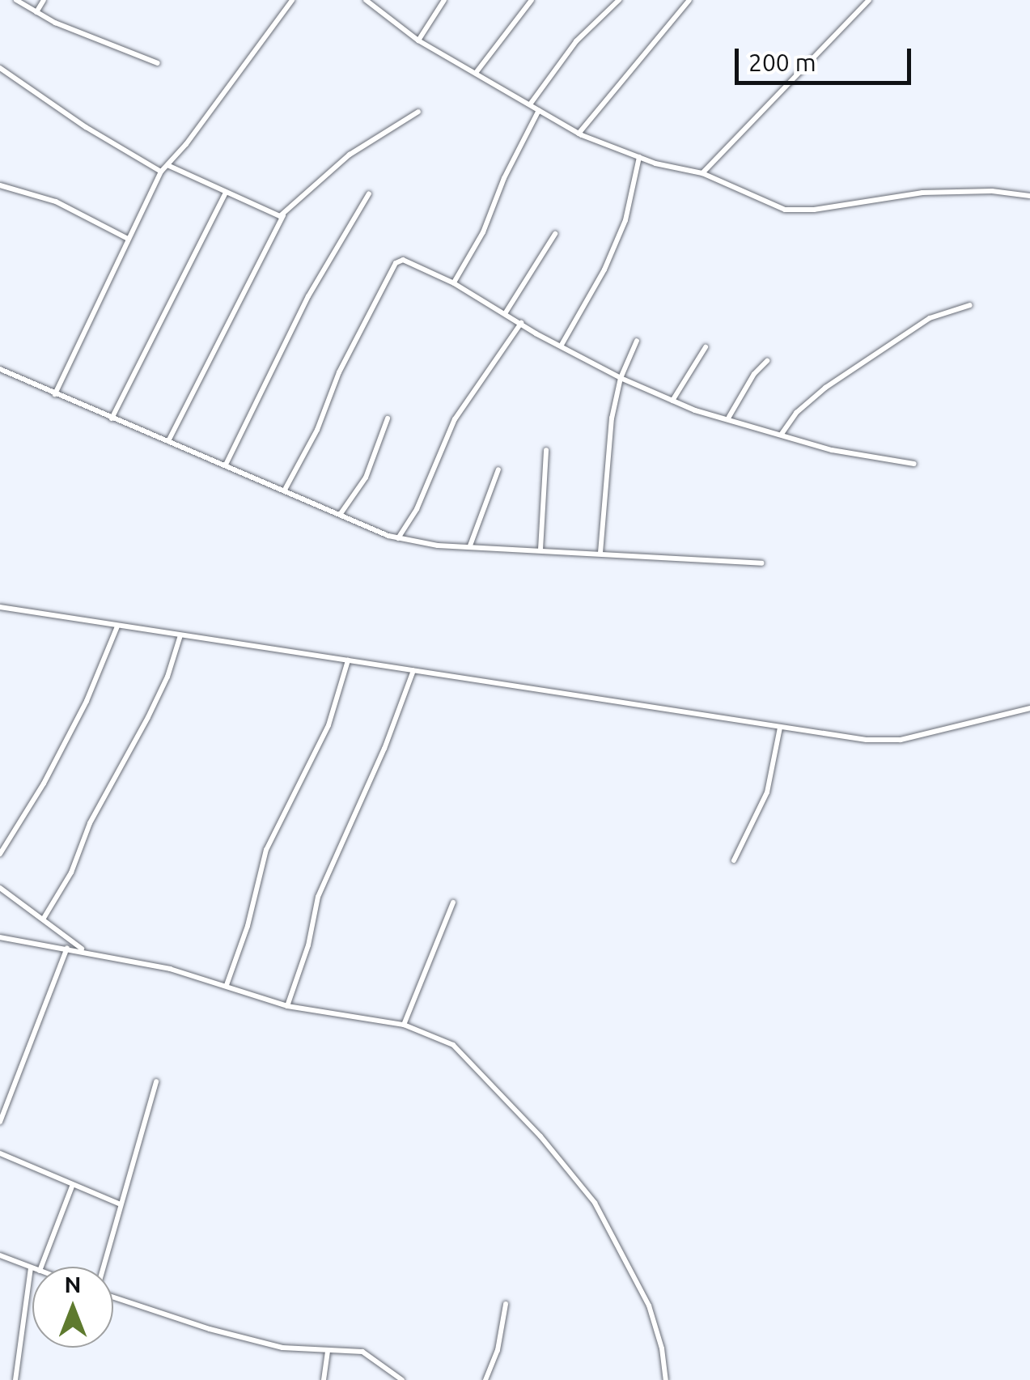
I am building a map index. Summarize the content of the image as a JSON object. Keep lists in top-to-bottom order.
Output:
{
  "scale_bar": "200 m",
  "north": "top"
}
